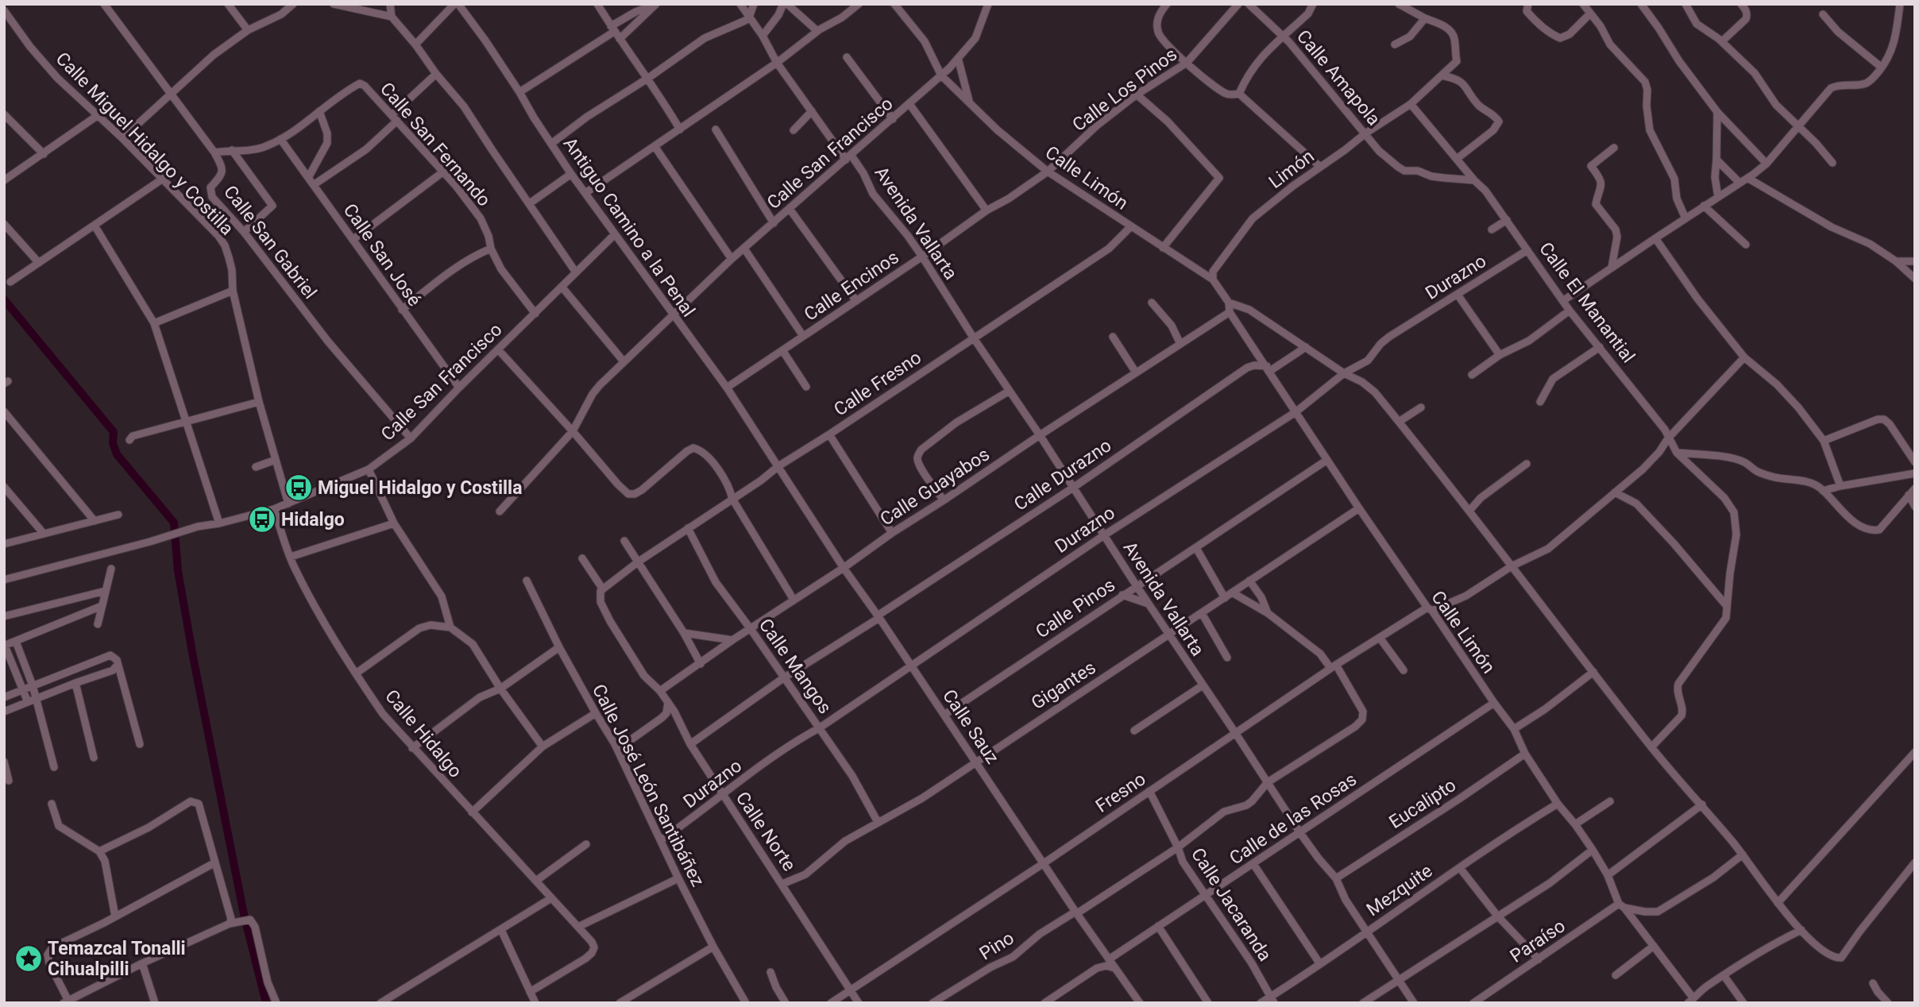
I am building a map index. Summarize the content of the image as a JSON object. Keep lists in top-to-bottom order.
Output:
{
  "streets": {
    "street": [
      "Calle Amapola",
      "Calle Los Pinos",
      "Calle Miguel Hidalgo y Costilla",
      "Calle San Fernando",
      "Calle San Francisco",
      "Limón",
      "Calle Limón",
      "Avenida Vallarta",
      "Antiguo Camino a la Penal",
      "Calle San Gabriel",
      "Calle San José",
      "Durazno",
      "Calle Encinos",
      "Calle El Manantial",
      "Calle Fresno",
      "Calle Durazno",
      "Calle Guayabos",
      "Calle Pinos",
      "Calle Mangos",
      "Gigantes",
      "Calle Sauz",
      "Calle Hidalgo",
      "Calle José León Santibáñez",
      "Fresno",
      "Eucalipto",
      "Calle de las Rosas",
      "Calle Norte",
      "Mezquite",
      "Calle Jacaranda",
      "Paraíso",
      "Pino"
    ]
  },
  "crossings": [
    ["Calle Amapola", "Limón"],
    ["Calle Amapola", "Calle El Manantial"],
    ["Calle Los Pinos", "Calle Limón"],
    ["Calle Los Pinos", "Calle Encinos"],
    ["Calle Miguel Hidalgo y Costilla", "Calle San Francisco"],
    ["Calle San Fernando", "Calle San Francisco"],
    ["Calle San Francisco", "Calle Limón"],
    ["Calle San Francisco", "Avenida Vallarta"],
    ["Calle San Francisco", "Antiguo Camino a la Penal"],
    ["Calle San Francisco", "Calle San Gabriel"],
    ["Calle San Francisco", "Calle San José"],
    ["Calle San Francisco", "Calle Hidalgo"],
    ["Limón", "Calle Limón"],
    ["Limón", "Calle El Manantial"],
    ["Calle Limón", "Durazno"],
    ["Calle Limón", "Calle Encinos"],
    ["Calle Limón", "Calle Fresno"],
    ["Calle Limón", "Calle Guayabos"],
    ["Calle Limón", "Calle Pinos"],
    ["Calle Limón", "Gigantes"],
    ["Calle Limón", "Fresno"],
    ["Calle Limón", "Eucalipto"],
    ["Calle Limón", "Calle de las Rosas"],
    ["Calle Limón", "Mezquite"],
    ["Calle Limón", "Paraíso"],
    ["Avenida Vallarta", "Durazno"],
    ["Avenida Vallarta", "Calle Encinos"],
    ["Avenida Vallarta", "Calle Fresno"],
    ["Avenida Vallarta", "Calle Durazno"],
    ["Avenida Vallarta", "Calle Guayabos"],
    ["Avenida Vallarta", "Calle Pinos"],
    ["Avenida Vallarta", "Gigantes"],
    ["Avenida Vallarta", "Fresno"],
    ["Avenida Vallarta", "Eucalipto"],
    ["Avenida Vallarta", "Calle de las Rosas"],
    ["Avenida Vallarta", "Mezquite"],
    ["Avenida Vallarta", "Pino"],
    ["Antiguo Camino a la Penal", "Calle Encinos"],
    ["Antiguo Camino a la Penal", "Calle Fresno"],
    ["Antiguo Camino a la Penal", "Calle Sauz"],
    ["Durazno", "Calle El Manantial"],
    ["Durazno", "Calle Mangos"],
    ["Durazno", "Calle Sauz"],
    ["Durazno", "Calle José León Santibáñez"],
    ["Durazno", "Calle Norte"],
    ["Calle El Manantial", "Fresno"],
    ["Calle Fresno", "Calle Mangos"],
    ["Calle Fresno", "Calle Sauz"],
    ["Calle Fresno", "Calle Norte"],
    ["Calle Durazno", "Calle Mangos"],
    ["Calle Durazno", "Calle Sauz"],
    ["Calle Durazno", "Calle Norte"],
    ["Calle Guayabos", "Calle Mangos"],
    ["Calle Guayabos", "Calle Sauz"],
    ["Calle Guayabos", "Calle Norte"],
    ["Calle Pinos", "Calle Sauz"],
    ["Calle Mangos", "Gigantes"],
    ["Gigantes", "Calle Sauz"],
    ["Gigantes", "Calle Norte"],
    ["Calle Sauz", "Fresno"],
    ["Calle Sauz", "Calle de las Rosas"],
    ["Calle Sauz", "Pino"],
    ["Fresno", "Calle Norte"],
    ["Fresno", "Calle Jacaranda"],
    ["Fresno", "Pino"],
    ["Calle de las Rosas", "Calle Jacaranda"],
    ["Mezquite", "Calle Jacaranda"],
    ["Calle Jacaranda", "Pino"]
  ],
  "places": {
    "bus stop": ["Miguel Hidalgo y Costilla", "Hidalgo"],
    "place": ["Temazcal Tonalli Cihualpilli"]
  }
}
